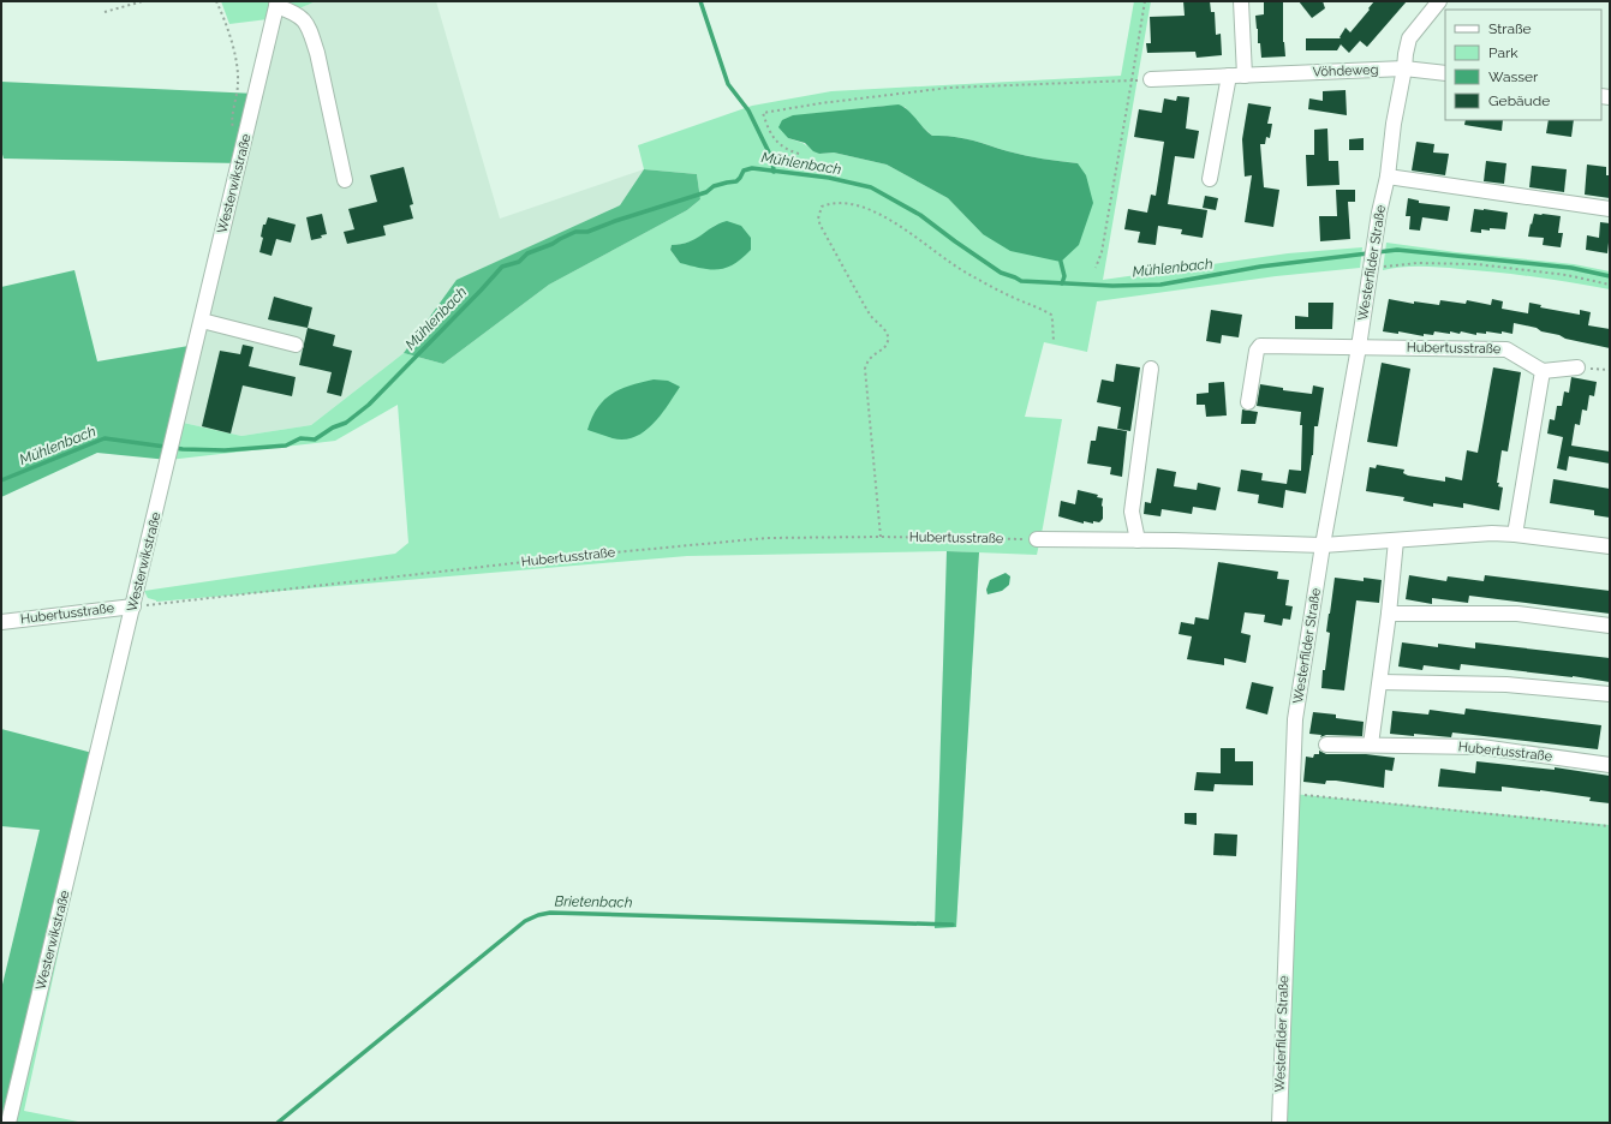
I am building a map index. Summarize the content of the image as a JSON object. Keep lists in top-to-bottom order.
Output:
{
  "streets": {
    "street": [
      "Vöhdeweg",
      "Westerwikstraße",
      "Westerfilder Straße",
      "Hubertusstraße"
    ]
  },
  "crossings": [
    ["Vöhdeweg", "Westerfilder Straße"],
    ["Westerwikstraße", "Hubertusstraße"],
    ["Westerfilder Straße", "Hubertusstraße"]
  ],
  "water": ["Mühlenbach", "Brietenbach"],
  "legend": [
    "Straße",
    "Park",
    "Wasser",
    "Gebäude"
  ]
}
